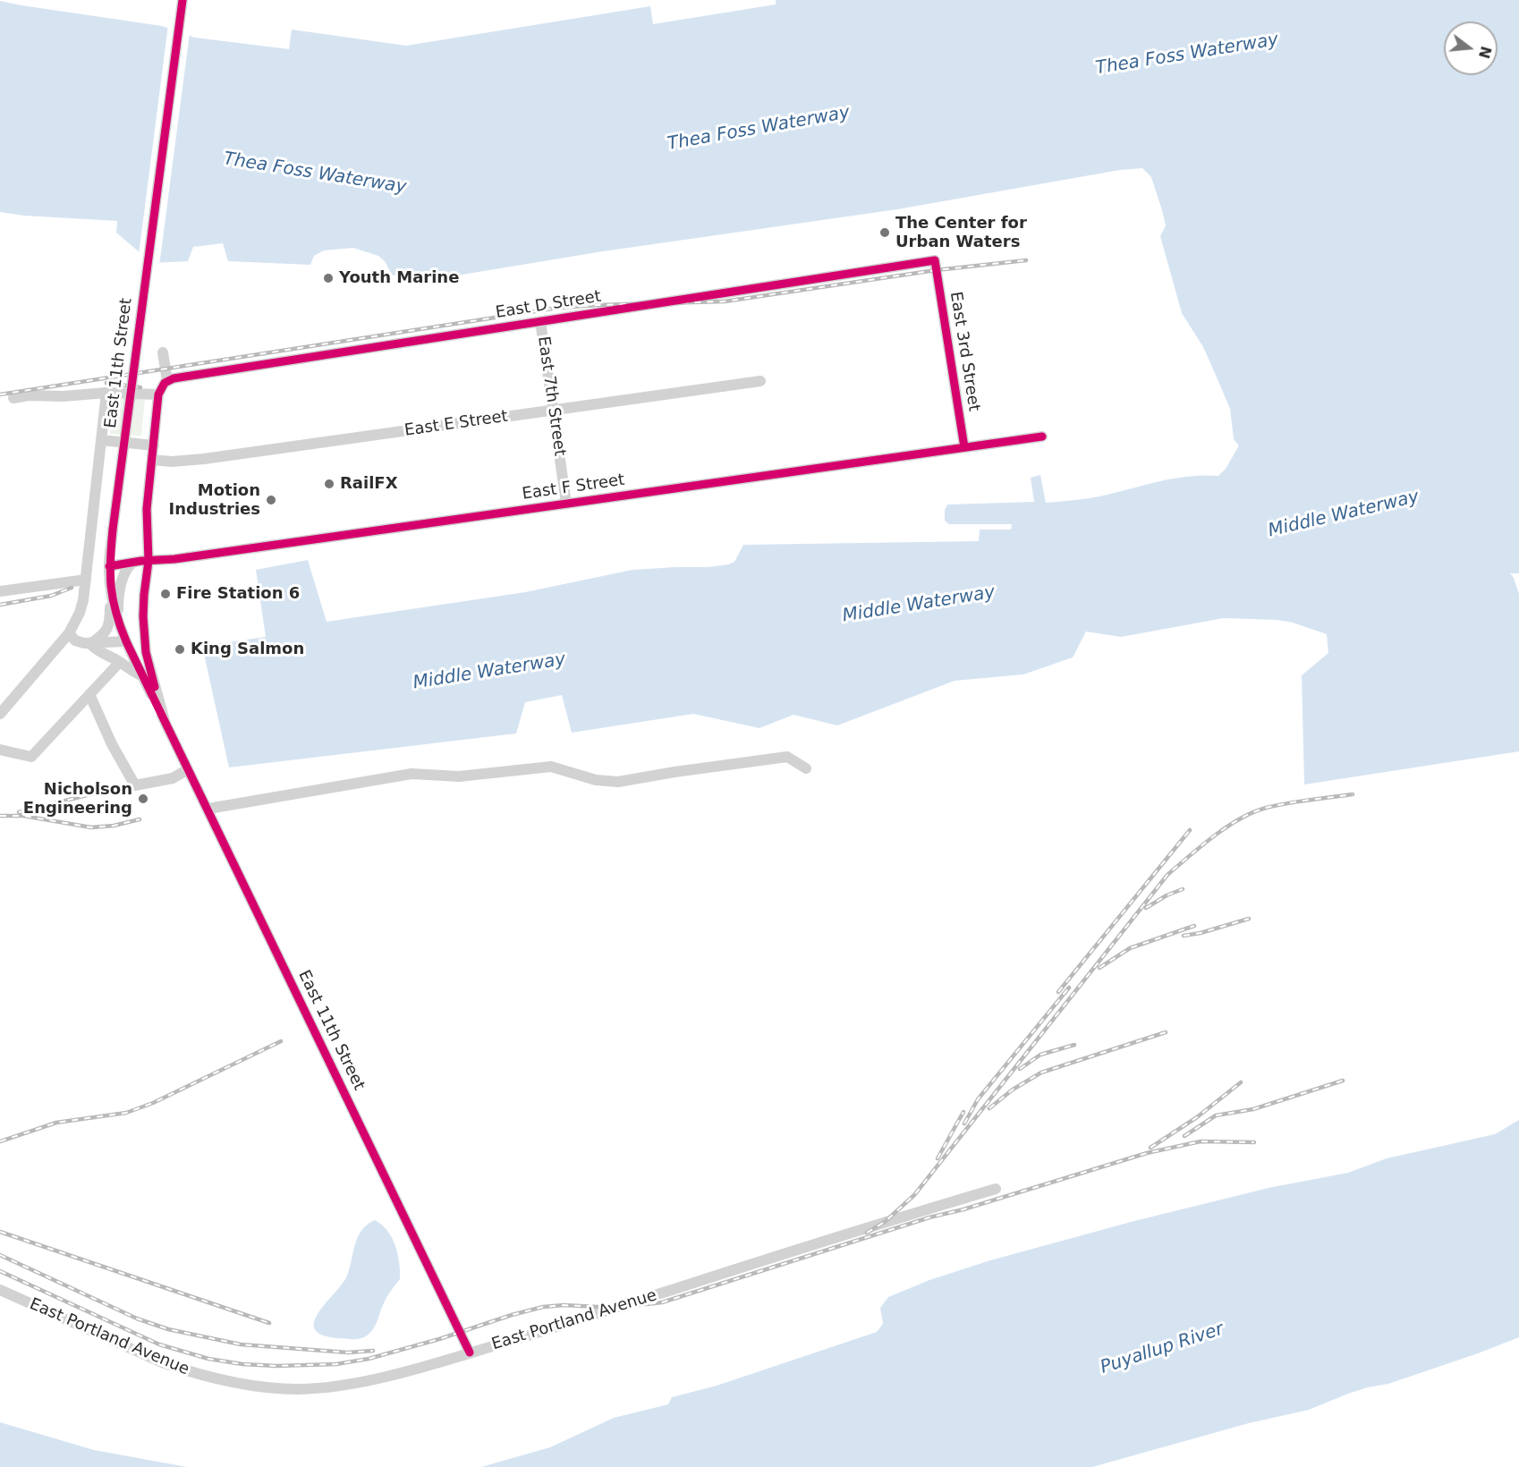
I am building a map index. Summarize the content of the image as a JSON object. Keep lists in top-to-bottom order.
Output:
{
  "streets": {
    "street": [
      "East D Street",
      "East 3rd Street",
      "East 11th Street",
      "East 7th Street",
      "East E Street",
      "East F Street",
      "East Portland Avenue"
    ]
  },
  "crossings": [
    ["East D Street", "East 3rd Street"],
    ["East D Street", "East 11th Street"],
    ["East D Street", "East 7th Street"],
    ["East 3rd Street", "East F Street"],
    ["East 11th Street", "East E Street"],
    ["East 11th Street", "East F Street"],
    ["East 11th Street", "East Portland Avenue"],
    ["East 7th Street", "East E Street"],
    ["East 7th Street", "East F Street"]
  ],
  "water": ["Thea Foss Waterway", "Middle Waterway", "Puyallup River"],
  "places": [
    "The Center for Urban Waters",
    "Youth Marine",
    "RailFX",
    "Motion Industries",
    "Fire Station 6",
    "King Salmon",
    "Nicholson Engineering"
  ],
  "north": "right"
}
